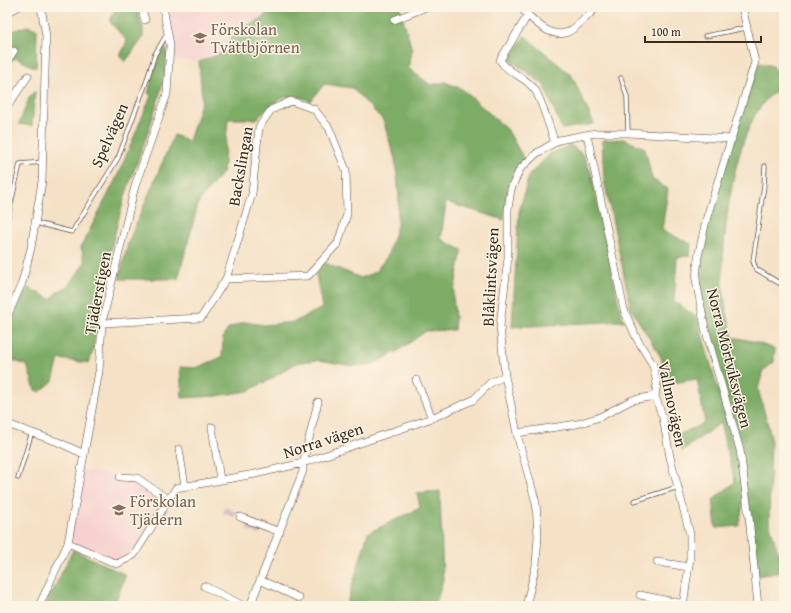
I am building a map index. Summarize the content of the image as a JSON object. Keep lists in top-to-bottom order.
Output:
{
  "streets": {
    "street": [
      "Backslingan",
      "Blåklintsvägen",
      "Tjäderstigen",
      "Norra Mörtviksvägen",
      "Vallmovägen",
      "Norra vägen"
    ],
    "lane": ["Spelvägen"]
  },
  "crossings": [
    ["Spelvägen", "Tjäderstigen"],
    ["Backslingan", "Tjäderstigen"],
    ["Blåklintsvägen", "Norra Mörtviksvägen"],
    ["Blåklintsvägen", "Vallmovägen"],
    ["Blåklintsvägen", "Norra vägen"],
    ["Tjäderstigen", "Norra vägen"]
  ],
  "places": {
    "school or university": ["Förskolan Tvättbjörnen", "Förskolan Tjädern"]
  },
  "scale_bar": "100 m"
}
